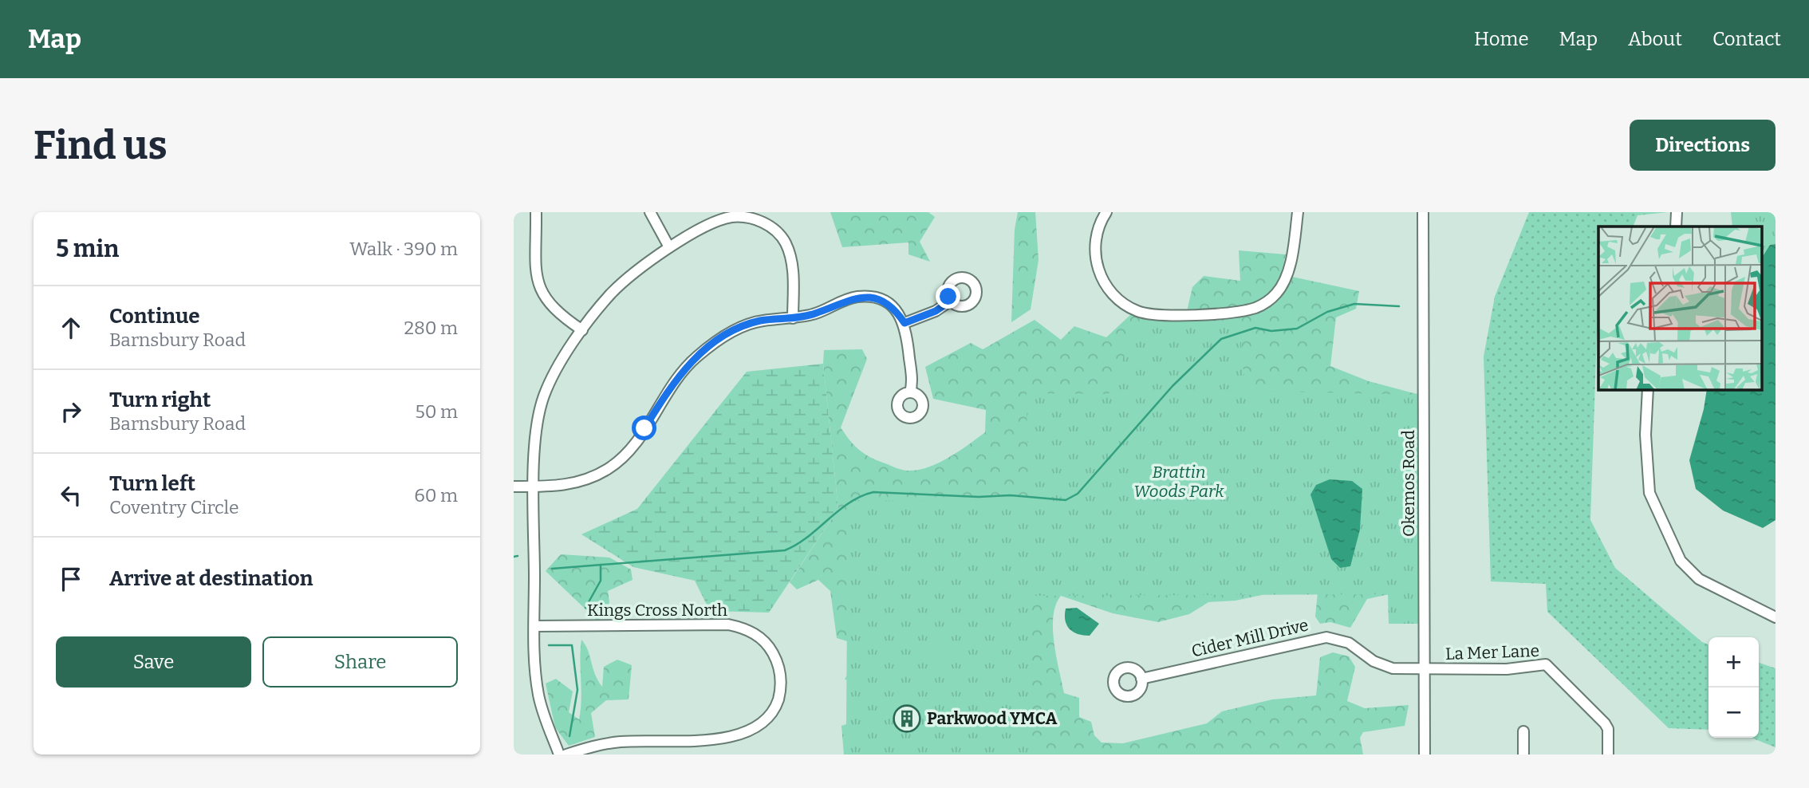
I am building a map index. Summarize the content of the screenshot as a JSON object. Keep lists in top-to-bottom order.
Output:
{
  "streets": {
    "street": [
      "Okemos Road",
      "Kings Cross North",
      "Cider Mill Drive",
      "La Mer Lane"
    ]
  },
  "crossings": [
    ["Okemos Road", "Cider Mill Drive"],
    ["Okemos Road", "La Mer Lane"],
    ["Cider Mill Drive", "La Mer Lane"]
  ],
  "parks": ["Brattin Woods Park"],
  "places": {
    "building": ["Parkwood YMCA"]
  },
  "page": {
    "header": "Map",
    "nav": [
      "Home",
      "Map",
      "About",
      "Contact"
    ],
    "buttons": [
      "Directions",
      ["Save", "Share"]
    ],
    "title": "Find us",
    "heading": ["5 min", "Walk · 390 m"],
    "list": [
      ["Continue", "Barnsbury Road", "280 m"],
      ["Turn right", "Barnsbury Road", "50 m"],
      ["Turn left", "Coventry Circle", "60 m"],
      "Arrive at destination"
    ],
    "map_buttons": ["+", "−"]
  }
}
